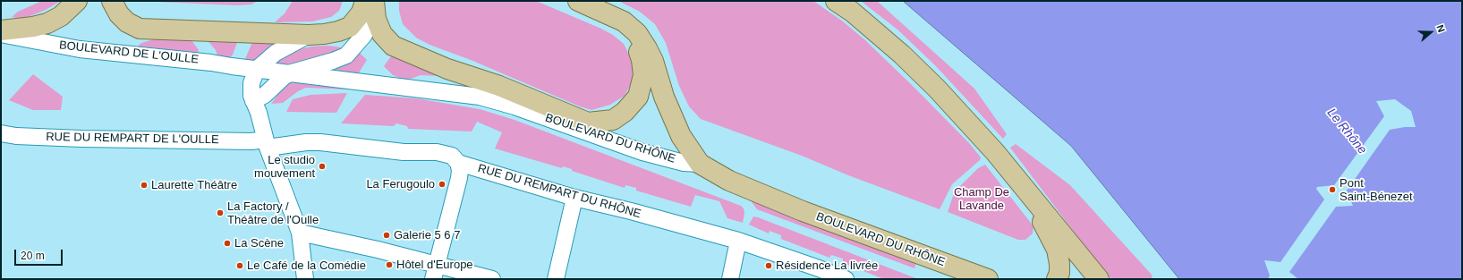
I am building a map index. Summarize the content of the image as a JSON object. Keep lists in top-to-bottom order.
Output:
{
  "streets": {
    "main road": ["BOULEVARD DU RHÔNE"],
    "street": ["BOULEVARD DE L'OULLE", "RUE DU REMPART DE L'OULLE", "RUE DU REMPART DU RHÔNE"]
  },
  "crossings": [
    ["BOULEVARD DE L'OULLE", "BOULEVARD DU RHÔNE"],
    ["RUE DU REMPART DE L'OULLE", "RUE DU REMPART DU RHÔNE"]
  ],
  "water": ["Le Rhône"],
  "parks": ["Champ De Lavande"],
  "places": [
    "Le studio mouvement",
    "La Ferugoulo",
    "Laurette Théâtre",
    "Pont Saint-Bénezet",
    "La Factory / Théâtre de l'Oulle",
    "Galerie 5 6 7",
    "La Scène",
    "Hôtel d'Europe",
    "Le Café de la Comédie",
    "Résidence La livrée"
  ],
  "scale_bar": "20 m",
  "north": "right"
}
